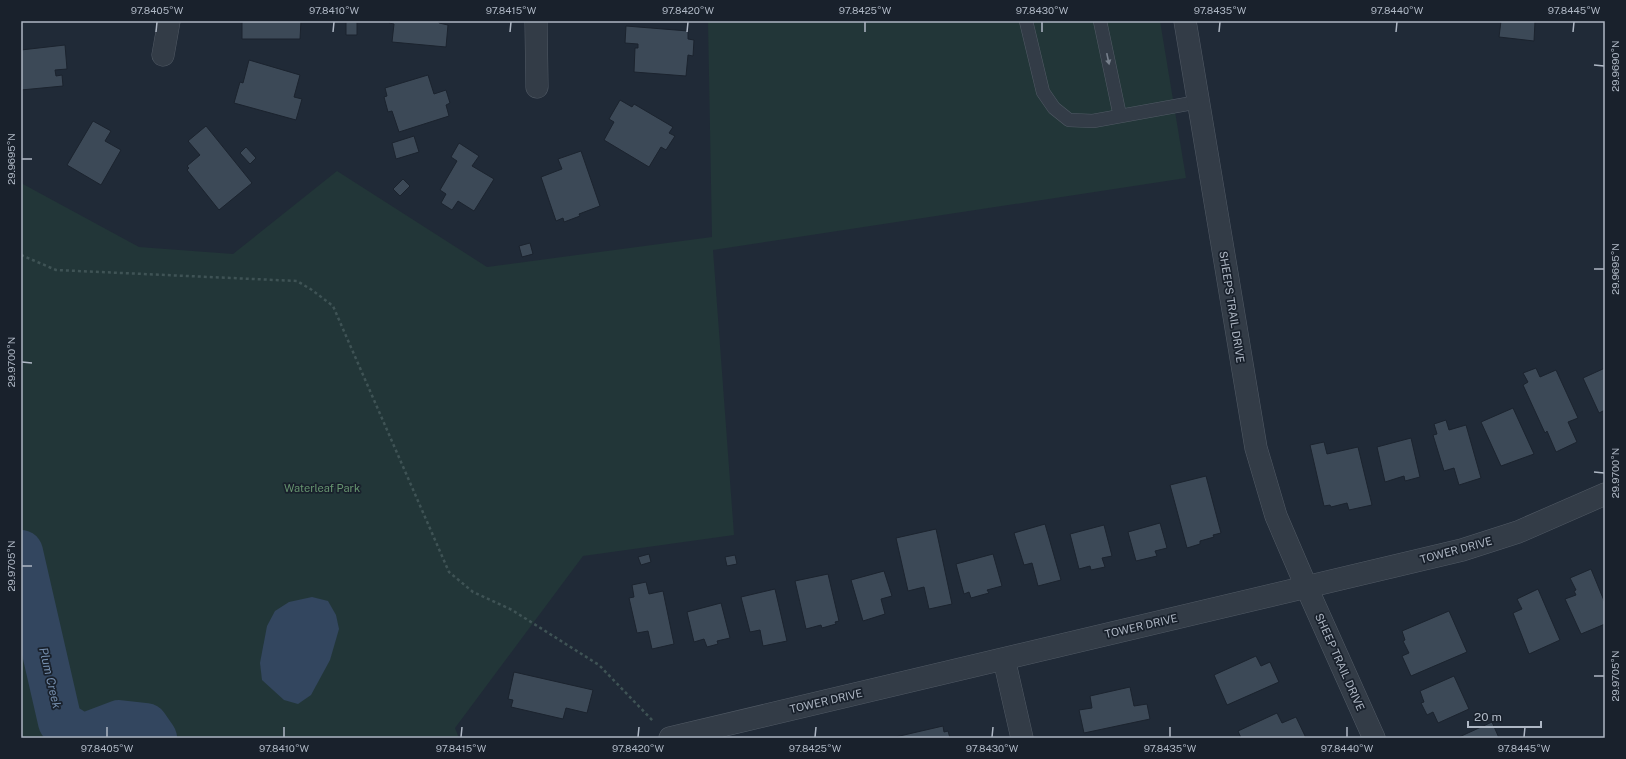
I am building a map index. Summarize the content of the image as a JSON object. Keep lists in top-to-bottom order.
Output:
{
  "streets": {
    "street": ["SHEEPS TRAIL DRIVE", "TOWER DRIVE", "SHEEP TRAIL DRIVE"]
  },
  "crossings": [
    ["SHEEPS TRAIL DRIVE", "TOWER DRIVE"],
    ["SHEEPS TRAIL DRIVE", "SHEEP TRAIL DRIVE"],
    ["TOWER DRIVE", "SHEEP TRAIL DRIVE"]
  ],
  "water": ["Plum Creek"],
  "parks": ["Waterleaf Park"],
  "scale_bar": "20 m",
  "coordinates": [
    "97.8405°W",
    "97.8410°W",
    "97.8415°W",
    "97.8420°W",
    "97.8425°W",
    "97.8430°W",
    "97.8435°W",
    "97.8440°W",
    "97.8445°W",
    "29.9690°N",
    "29.9695°N",
    "29.9700°N",
    "29.9705°N"
  ]
}
